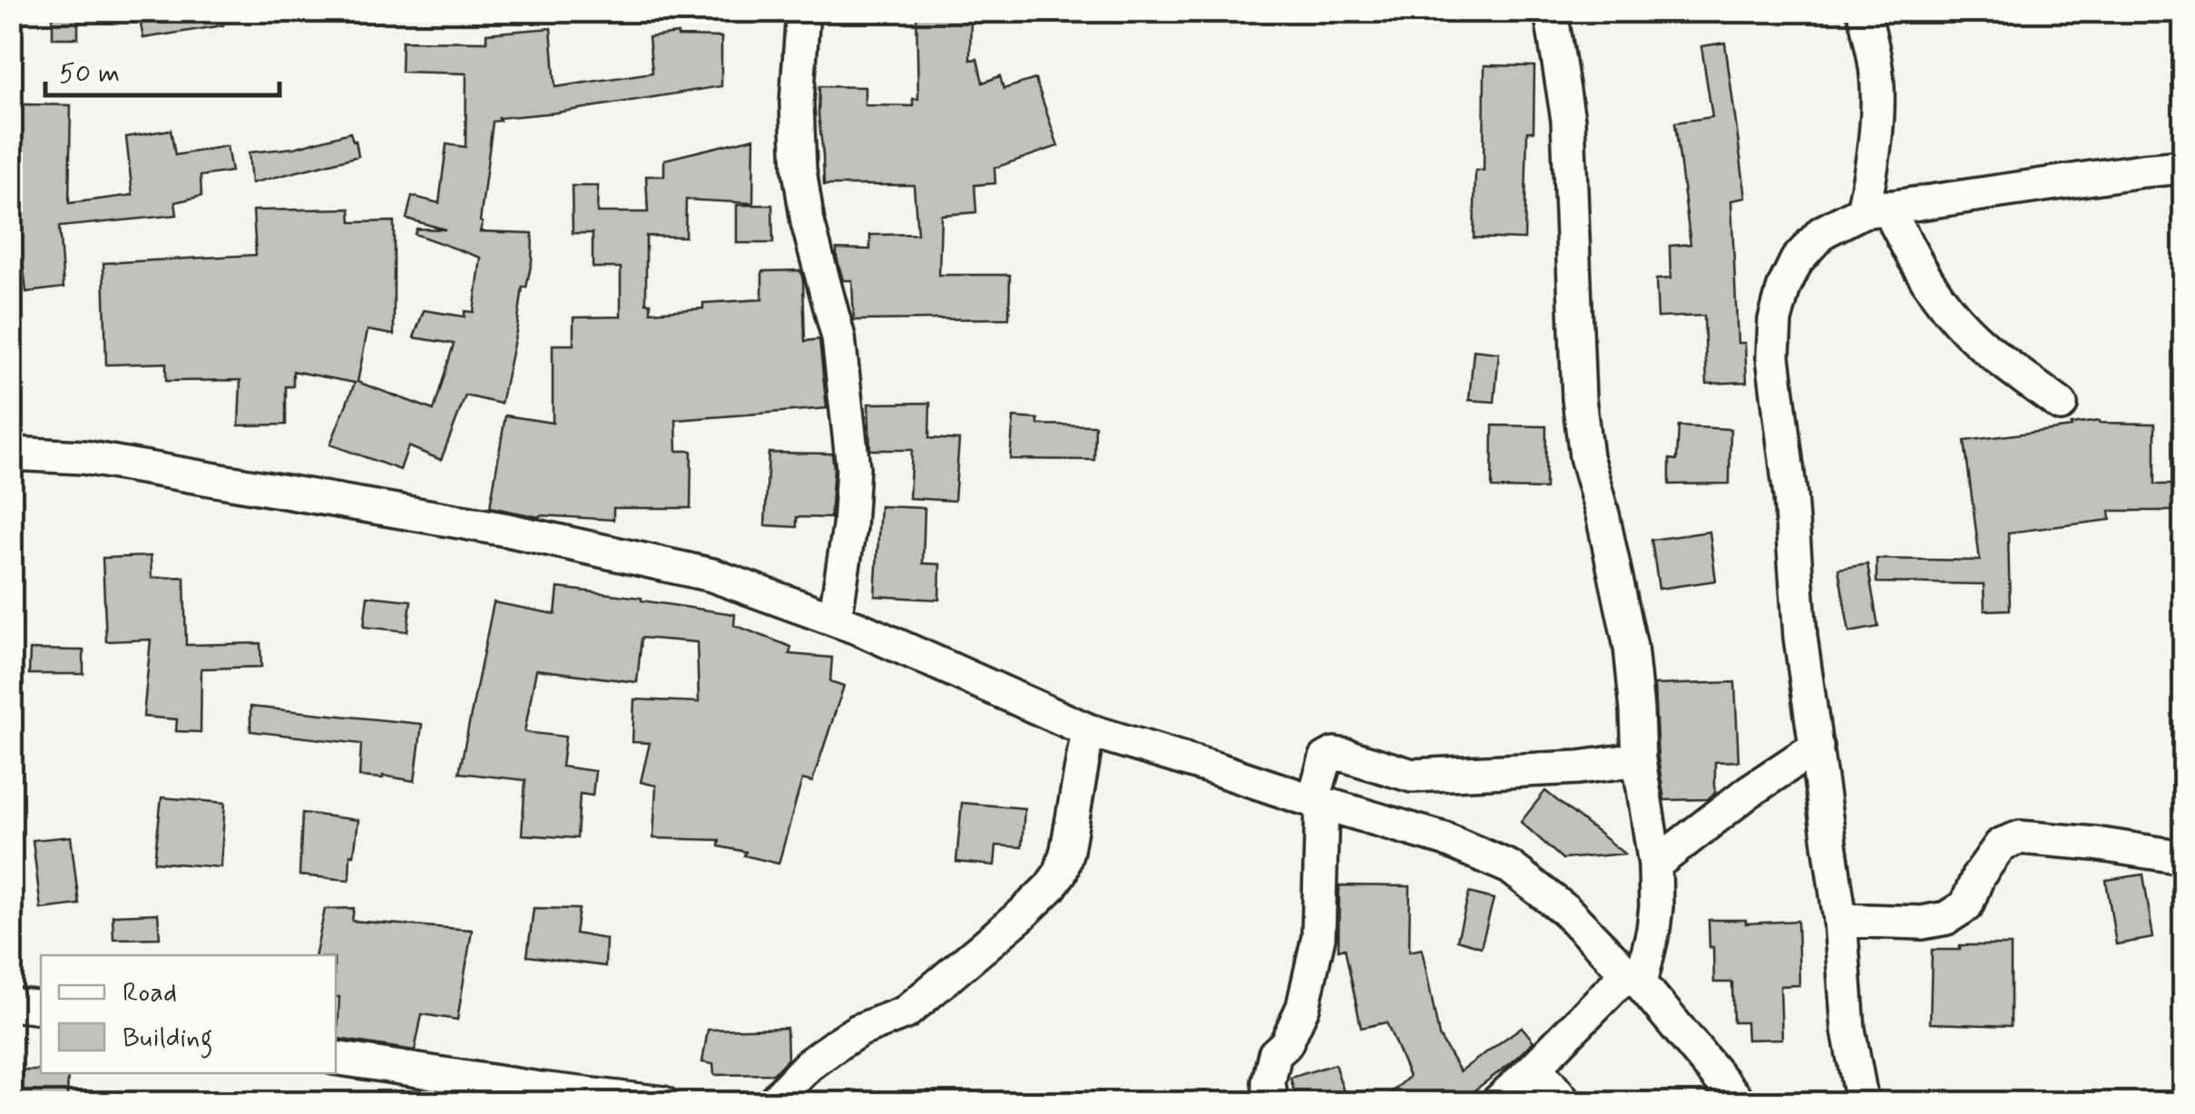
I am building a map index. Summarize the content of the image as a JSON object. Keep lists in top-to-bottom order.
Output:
{
  "legend": ["Road", "Building"],
  "scale_bar": "50 m"
}
